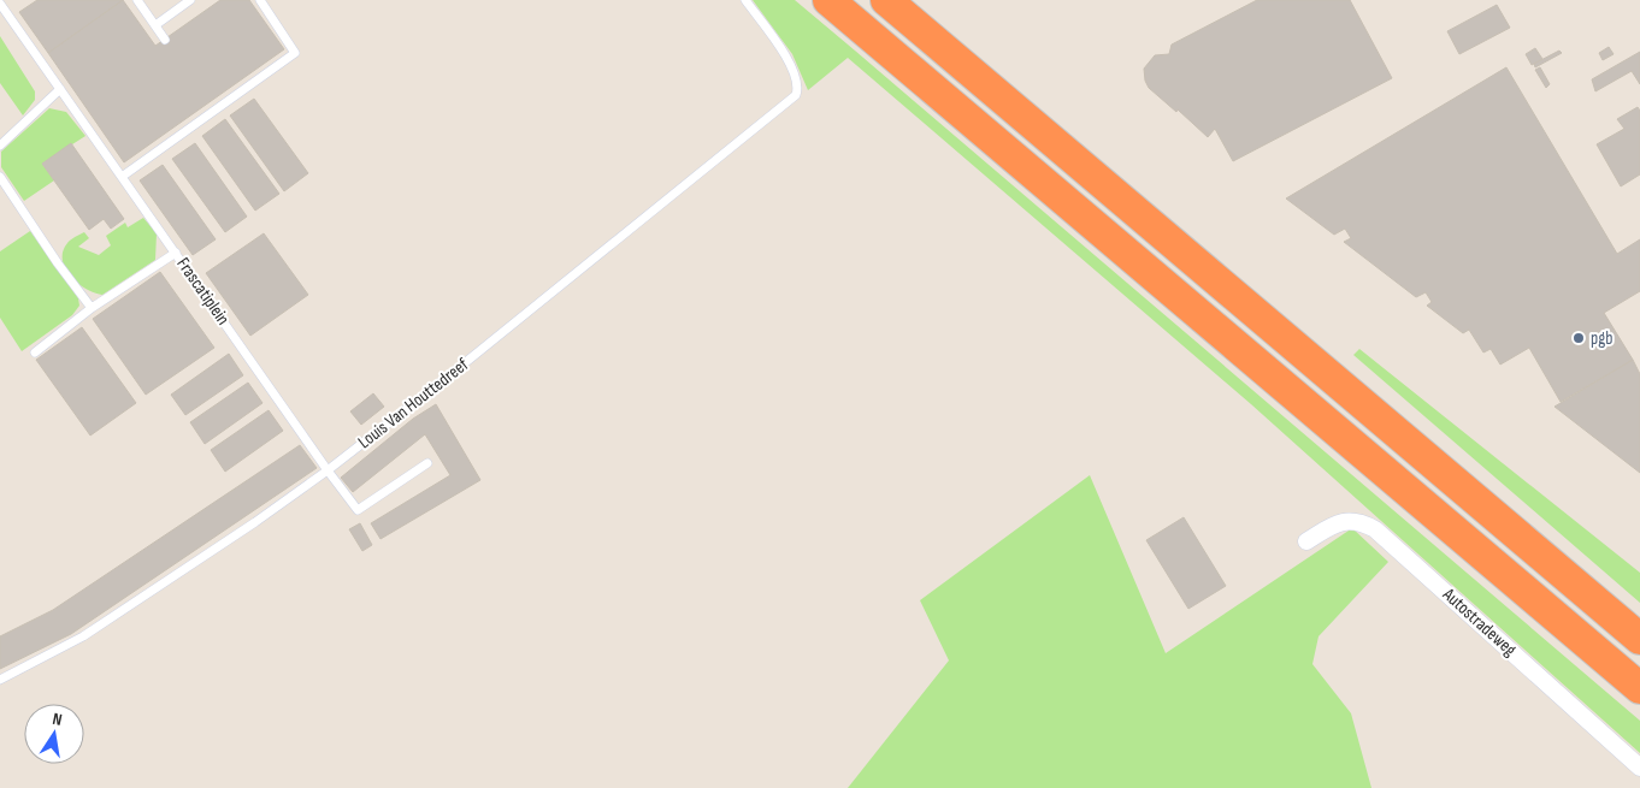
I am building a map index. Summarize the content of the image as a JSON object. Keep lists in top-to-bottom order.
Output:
{
  "streets": {
    "street": ["Autostradeweg"],
    "lane": ["Frascatiplein", "Louis Van Houttedreef"]
  },
  "crossings": [
    ["Frascatiplein", "Louis Van Houttedreef"]
  ],
  "places": ["pgb"],
  "north": "top"
}
